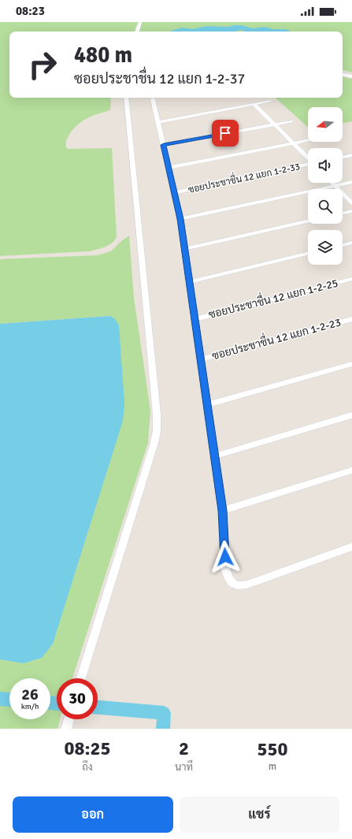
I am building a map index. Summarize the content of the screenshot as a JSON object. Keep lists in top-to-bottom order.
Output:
{
  "streets": {
    "street": ["ซอยประชาชื่น 12 แยก 1-2-33", "ซอยประชาชื่น 12 แยก 1-2-25", "ซอยประชาชื่น 12 แยก 1-2-23"]
  },
  "north": "left",
  "page": {
    "status": "08:23",
    "turn": ["480 m", "ซอยประชาชื่น 12 แยก 1-2-37"],
    "speed": "26 km/h",
    "limit": "30",
    "eta": [
      "08:25",
      "ถึง",
      "2",
      "นาที",
      "550",
      "m"
    ],
    "buttons": ["ออก", "แชร์"]
  }
}
